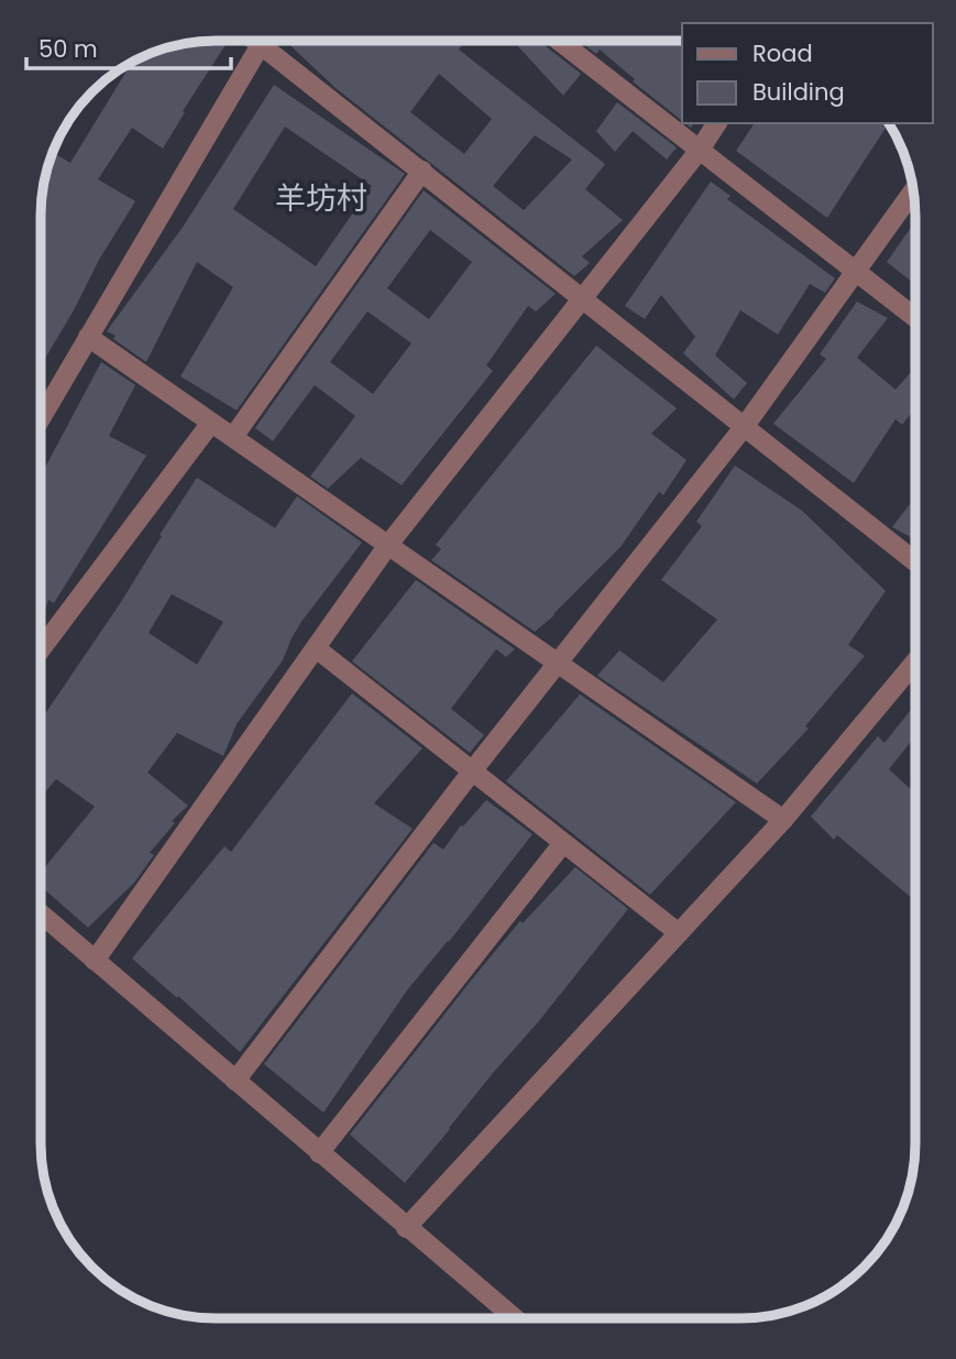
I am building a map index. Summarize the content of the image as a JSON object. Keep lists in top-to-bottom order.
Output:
{
  "districts": ["羊坊村"],
  "legend": ["Road", "Building"],
  "scale_bar": "50 m"
}
